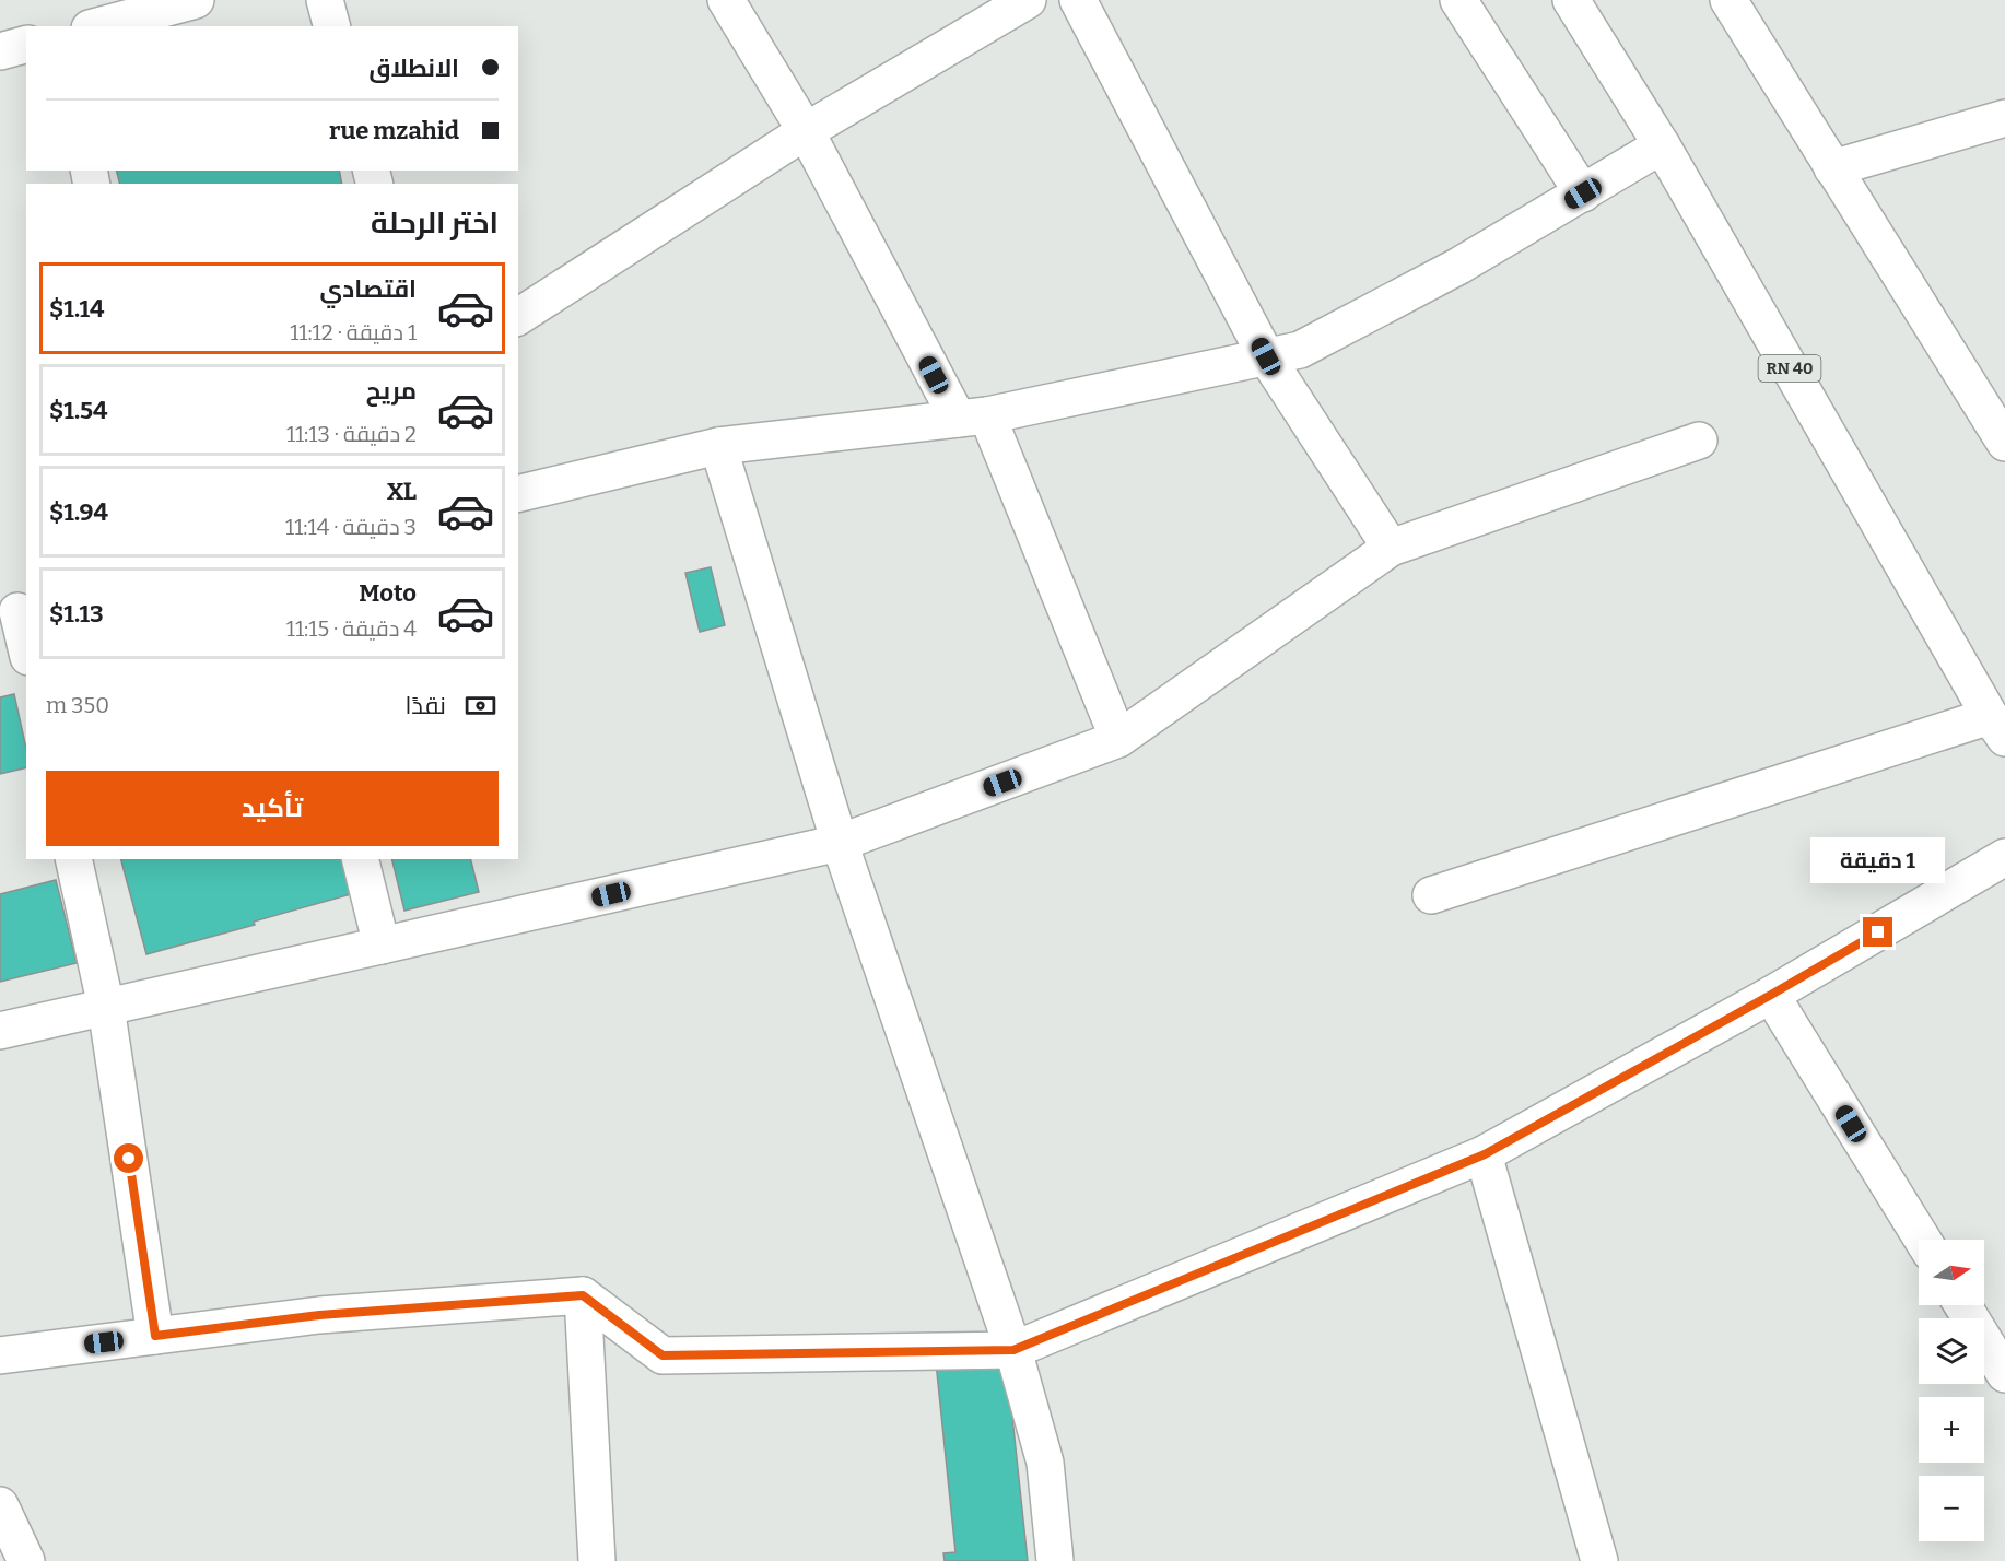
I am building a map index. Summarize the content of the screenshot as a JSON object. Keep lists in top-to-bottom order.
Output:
{
  "streets": {
    "street": ["RN 40"]
  },
  "north": "right",
  "page": {
    "banner": ["الانطلاق", "rue mzahid"],
    "heading": "اختر الرحلة",
    "list": [
      {
        "name": "اقتصادي",
        "note": "1 دقيقة · 11:12",
        "value": "$1.14"
      },
      {
        "name": "مريح",
        "note": "2 دقيقة · 11:13",
        "value": "$1.54"
      },
      {
        "name": "XL",
        "note": "3 دقيقة · 11:14",
        "value": "$1.94"
      },
      {
        "name": "Moto",
        "note": "4 دقيقة · 11:15",
        "value": "$1.13"
      }
    ],
    "pay": ["نقدًا", "350 m"],
    "buttons": "تأكيد",
    "bubble": "1 دقيقة",
    "map_buttons": ["+", "−"]
  }
}
